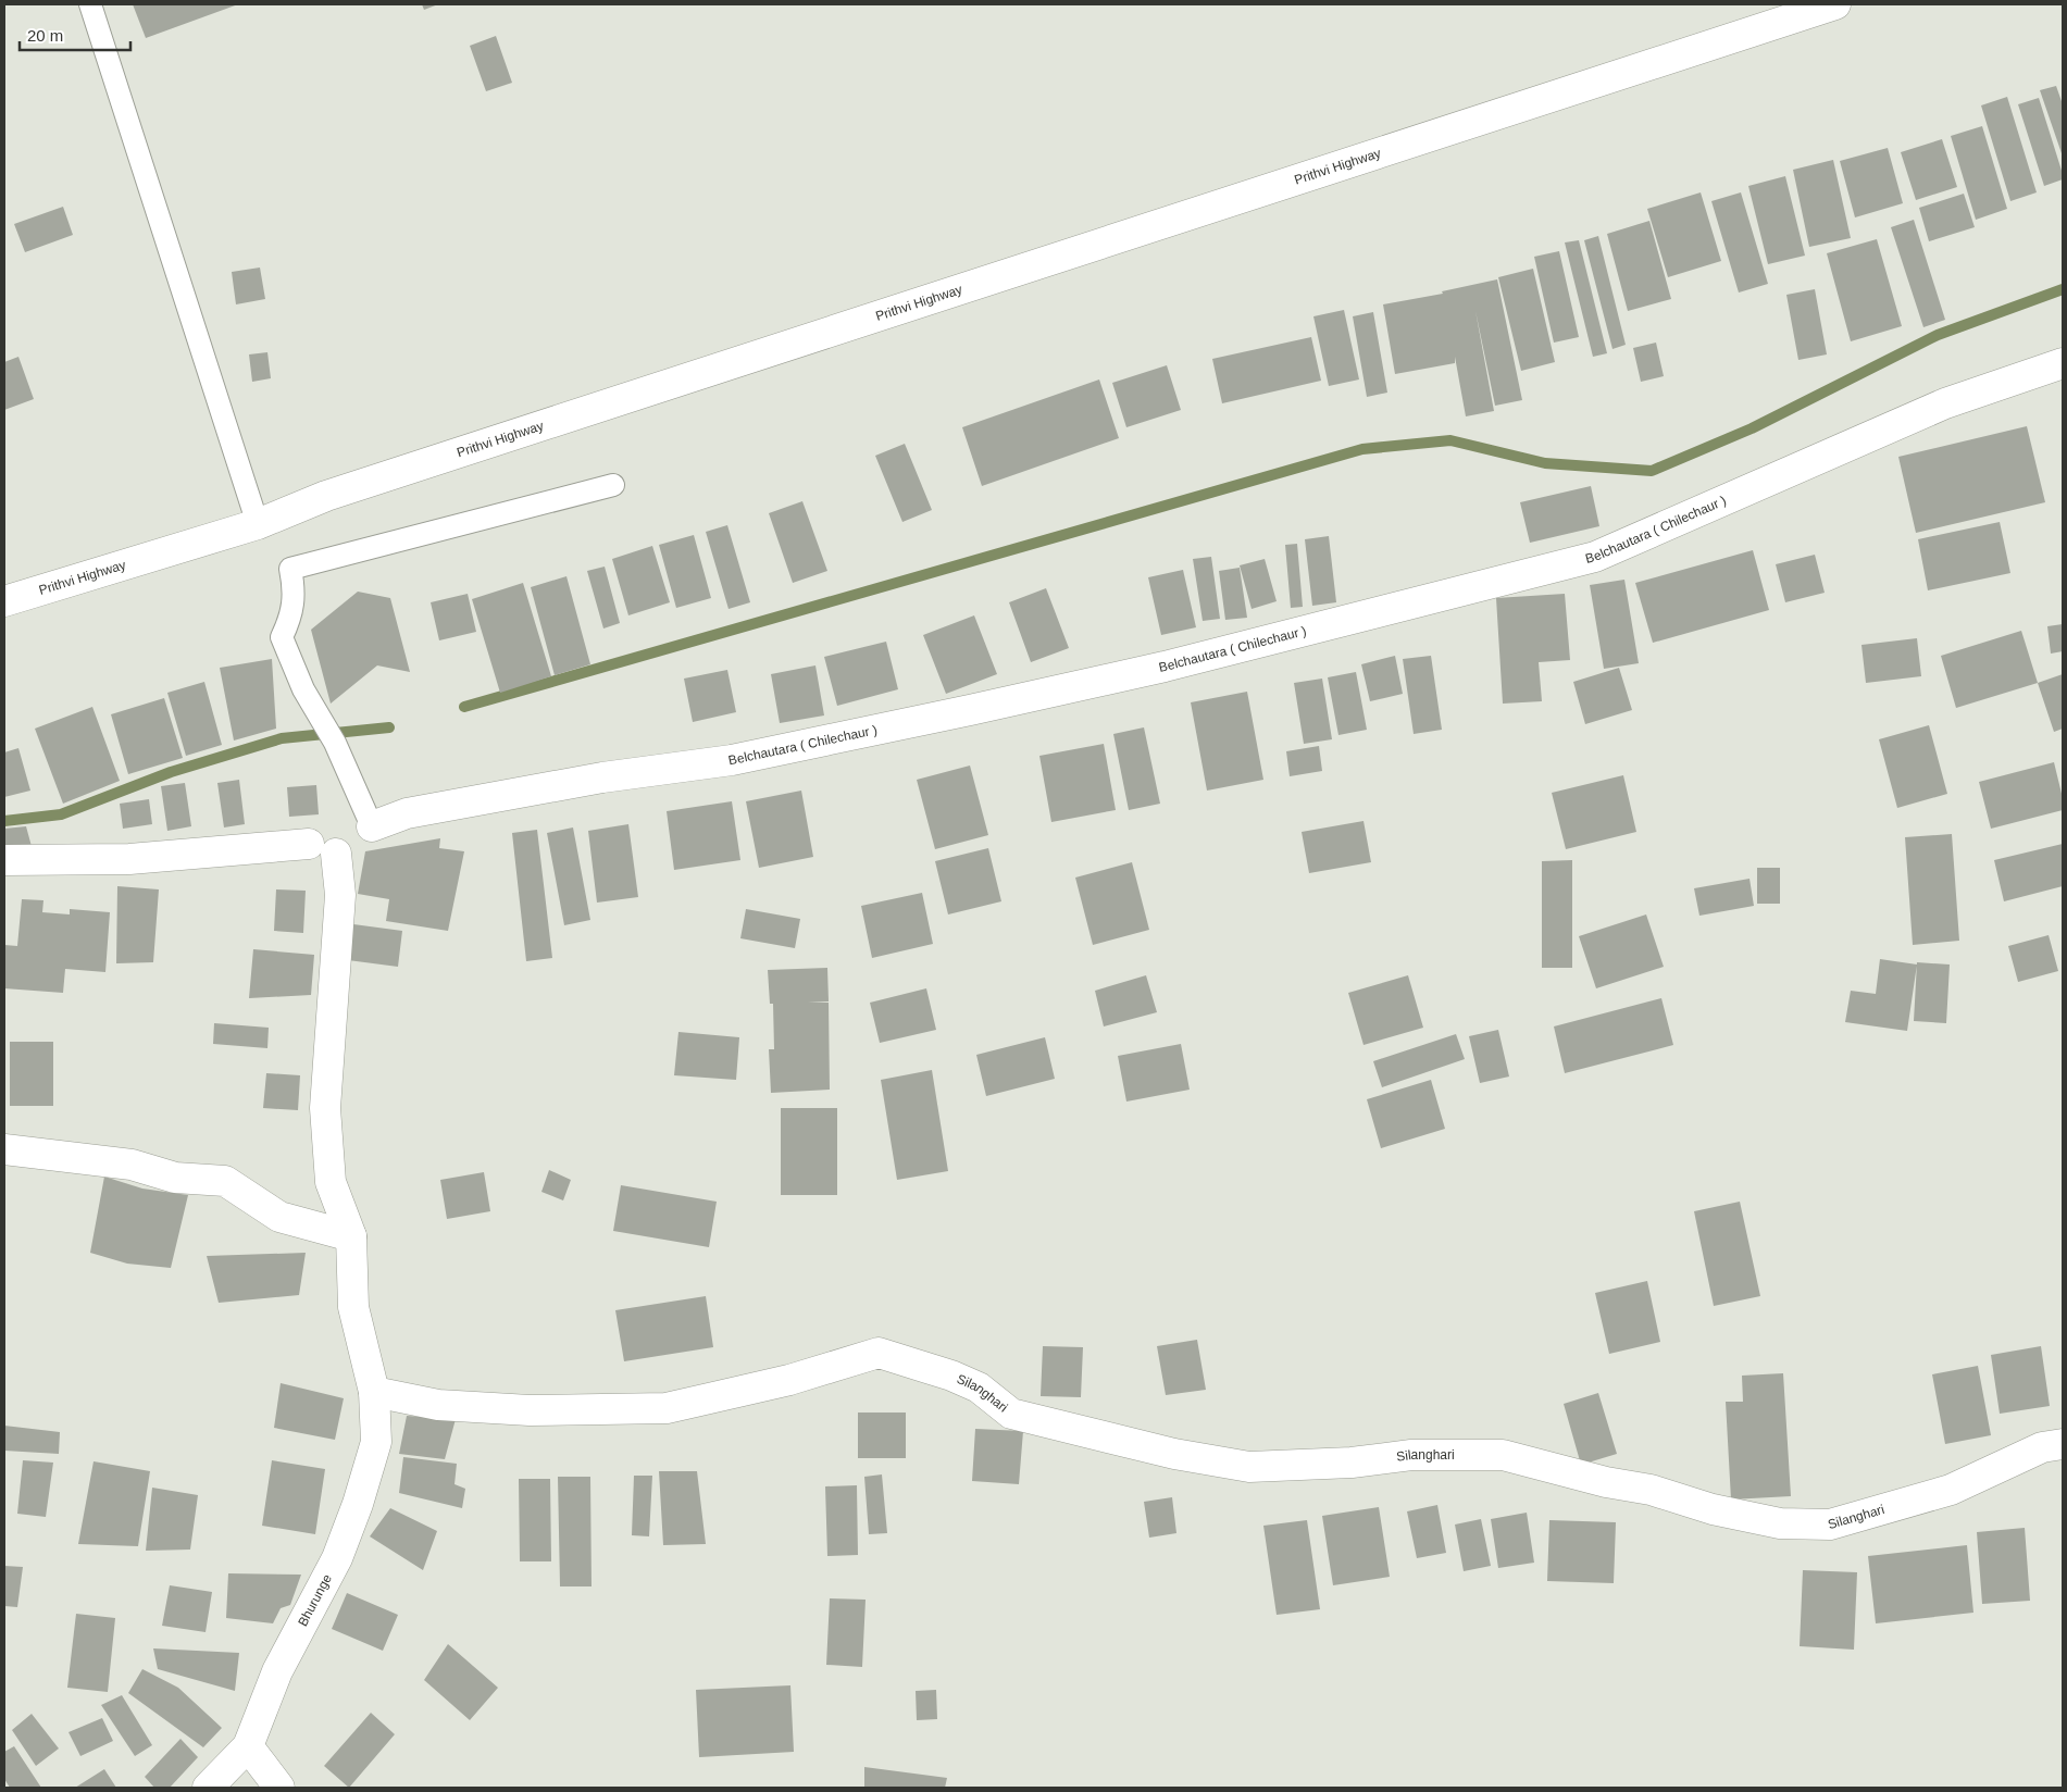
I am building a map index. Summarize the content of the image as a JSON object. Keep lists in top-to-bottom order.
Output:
{
  "streets": {
    "main road": [
      "Prithvi Highway",
      "Belchautara ( Chilechaur )",
      "Silanghari",
      "Bhurunge"
    ]
  },
  "crossings": [
    ["Silanghari", "Bhurunge"]
  ],
  "scale_bar": "20 m"
}
